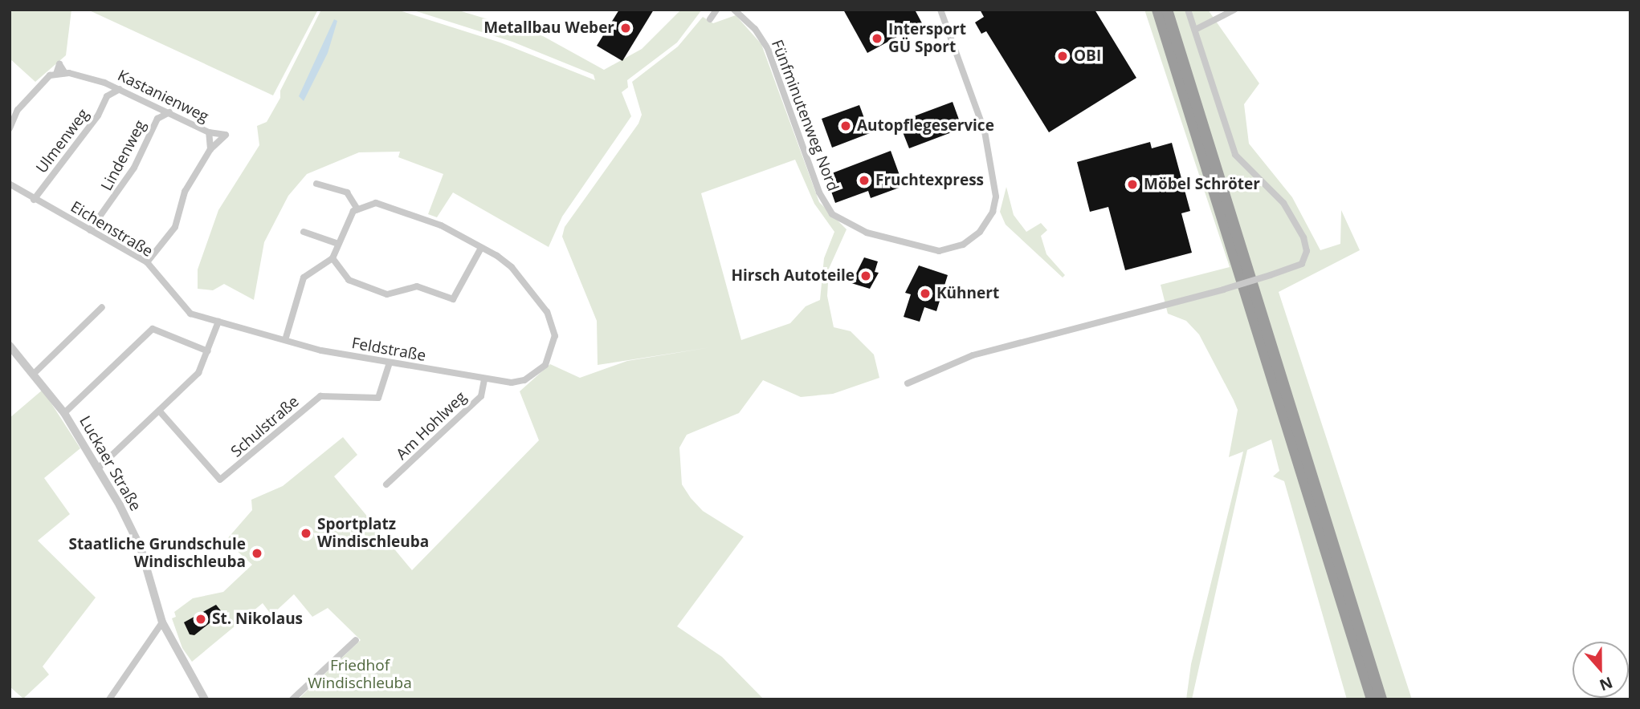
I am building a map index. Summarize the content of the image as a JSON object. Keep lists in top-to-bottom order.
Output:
{
  "streets": {
    "street": [
      "Kastanienweg",
      "Fünfminutenweg Nord",
      "Ulmenweg",
      "Lindenweg",
      "Eichenstraße",
      "Feldstraße",
      "Am Hohlweg",
      "Schulstraße",
      "Luckaer Straße"
    ]
  },
  "crossings": [
    ["Kastanienweg", "Lindenweg"],
    ["Ulmenweg", "Eichenstraße"],
    ["Lindenweg", "Eichenstraße"],
    ["Eichenstraße", "Feldstraße"],
    ["Feldstraße", "Am Hohlweg"],
    ["Feldstraße", "Schulstraße"]
  ],
  "parks": ["Friedhof Windischleuba"],
  "places": [
    "Metallbau Weber",
    "Intersport GÜ Sport",
    "OBI",
    "Autopflegeservice",
    "Fruchtexpress",
    "Möbel Schröter",
    "Hirsch Autoteile",
    "Kühnert",
    "Sportplatz Windischleuba",
    "Staatliche Grundschule Windischleuba",
    "St. Nikolaus"
  ],
  "north": "bottom"
}
